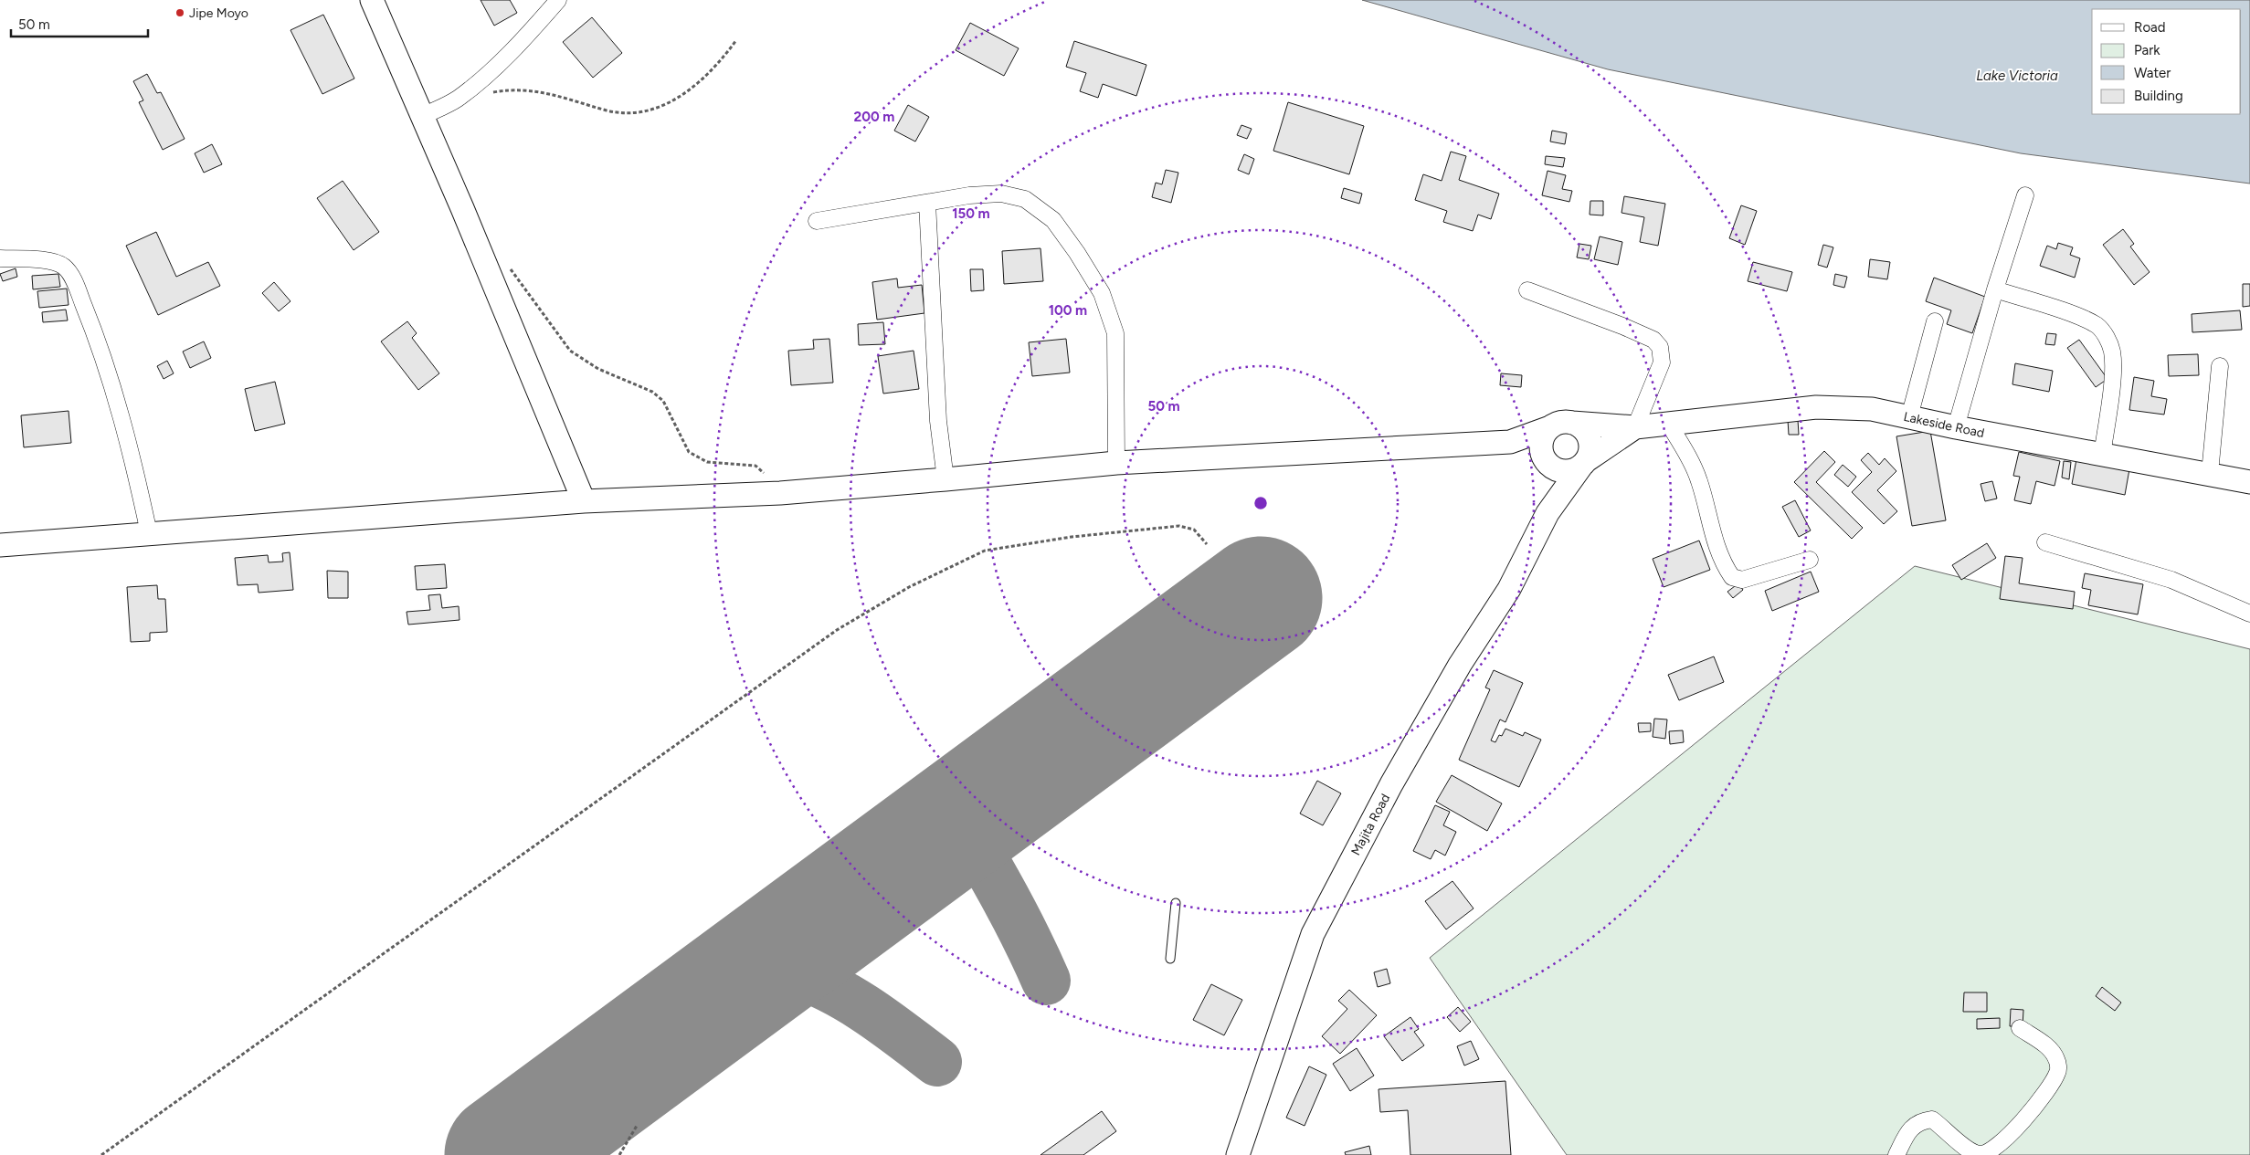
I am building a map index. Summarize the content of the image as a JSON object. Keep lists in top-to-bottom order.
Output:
{
  "streets": {
    "main road": ["Lakeside Road", "Majita Road"]
  },
  "water": ["Lake Victoria"],
  "places": ["Jipe Moyo"],
  "legend": [
    "Road",
    "Park",
    "Water",
    "Building"
  ],
  "scale_bar": "50 m",
  "rings": [
    "200 m",
    "150 m",
    "100 m",
    "50 m"
  ]
}
